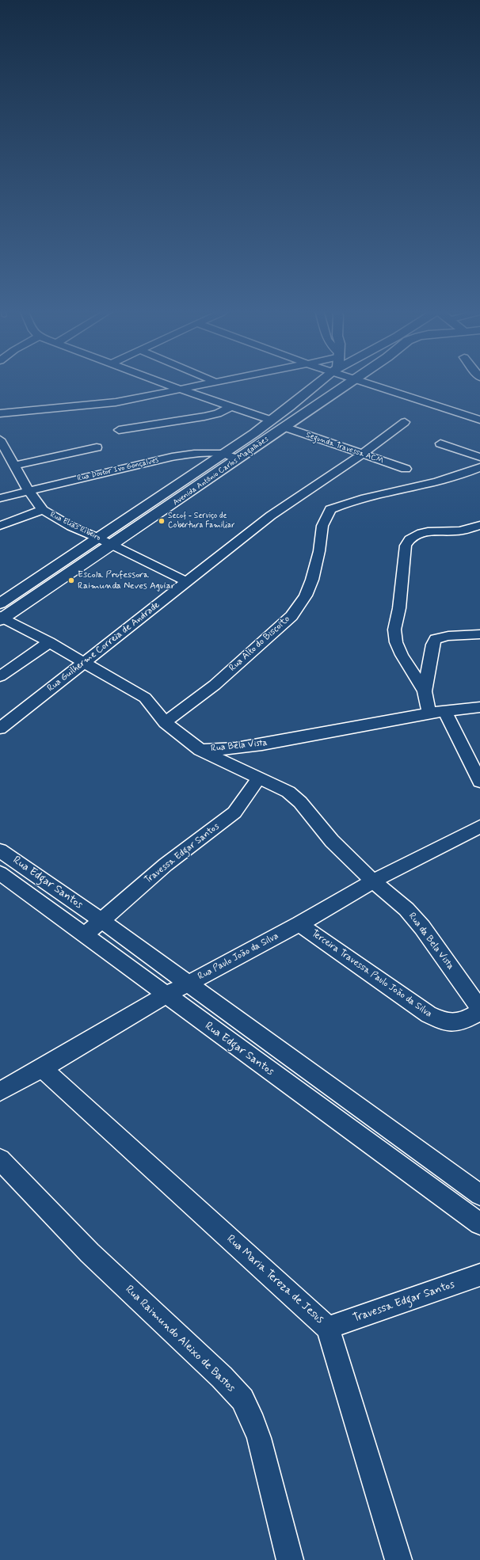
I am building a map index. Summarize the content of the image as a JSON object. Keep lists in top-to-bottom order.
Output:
{
  "streets": {
    "main road": ["Avenida Antônio Carlos Magalhães"],
    "street": [
      "Segunda Travessa ACM",
      "Rua Doutor Ivo Gonçalves",
      "Rua Elias Ribeiro",
      "Rua Alto do Biscoito",
      "Rua Guilherme Correia de Andrade",
      "Rua Bela Vista",
      "Travessa Edgar Santos",
      "Rua Edgar Santos",
      "Rua da Bela Vista",
      "Rua Paulo João da Silva",
      "Terceira Travessa Paulo João da Silva",
      "Rua Maria Tereza de Jesus",
      "Rua Raimundo Aleixo de Bastos"
    ]
  },
  "crossings": [
    ["Segunda Travessa ACM", "Avenida Antônio Carlos Magalhães"],
    ["Segunda Travessa ACM", "Rua Guilherme Correia de Andrade"],
    ["Rua Doutor Ivo Gonçalves", "Avenida Antônio Carlos Magalhães"],
    ["Rua Doutor Ivo Gonçalves", "Rua Elias Ribeiro"],
    ["Avenida Antônio Carlos Magalhães", "Rua Elias Ribeiro"],
    ["Avenida Antônio Carlos Magalhães", "Rua Bela Vista"],
    ["Rua Elias Ribeiro", "Rua Guilherme Correia de Andrade"],
    ["Rua Alto do Biscoito", "Rua Bela Vista"],
    ["Rua Guilherme Correia de Andrade", "Rua Bela Vista"],
    ["Rua Bela Vista", "Rua da Bela Vista"],
    ["Travessa Edgar Santos", "Rua Edgar Santos"],
    ["Travessa Edgar Santos", "Rua da Bela Vista"],
    ["Travessa Edgar Santos", "Rua Maria Tereza de Jesus"],
    ["Rua Edgar Santos", "Rua Paulo João da Silva"],
    ["Rua da Bela Vista", "Rua Paulo João da Silva"],
    ["Rua Paulo João da Silva", "Terceira Travessa Paulo João da Silva"],
    ["Rua Paulo João da Silva", "Rua Maria Tereza de Jesus"]
  ],
  "places": ["Secof - Serviço de Cobertura Familiar", "Escola Professora Raimunda Neves Aguiar"]
}
